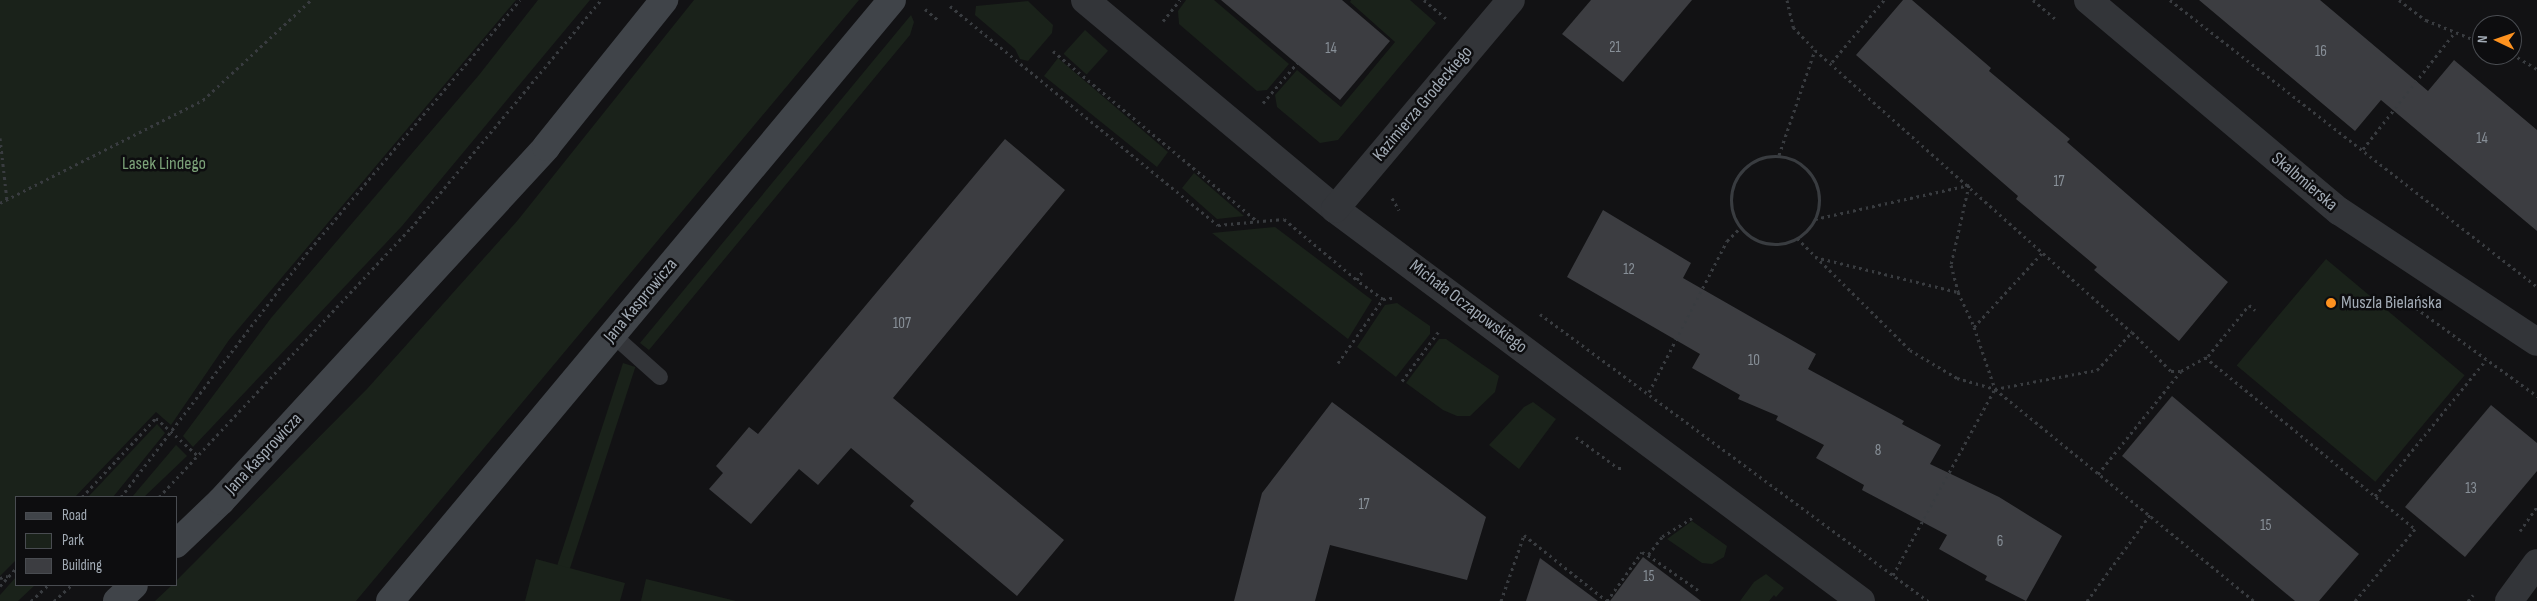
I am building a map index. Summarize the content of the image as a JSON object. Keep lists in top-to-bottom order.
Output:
{
  "streets": {
    "street": [
      "Kazimierza Grodeckiego",
      "Skalbmierska",
      "Jana Kasprowicza",
      "Michała Oczapowskiego"
    ]
  },
  "crossings": [
    ["Kazimierza Grodeckiego", "Michała Oczapowskiego"]
  ],
  "parks": ["Lasek Lindego"],
  "places": ["Muszla Bielańska"],
  "house_numbers": [
    "21",
    "14",
    "16",
    "14",
    "17",
    "12",
    "107",
    "10",
    "8",
    "13",
    "17",
    "15",
    "6",
    "15"
  ],
  "legend": ["Road", "Park", "Building"],
  "north": "left"
}
